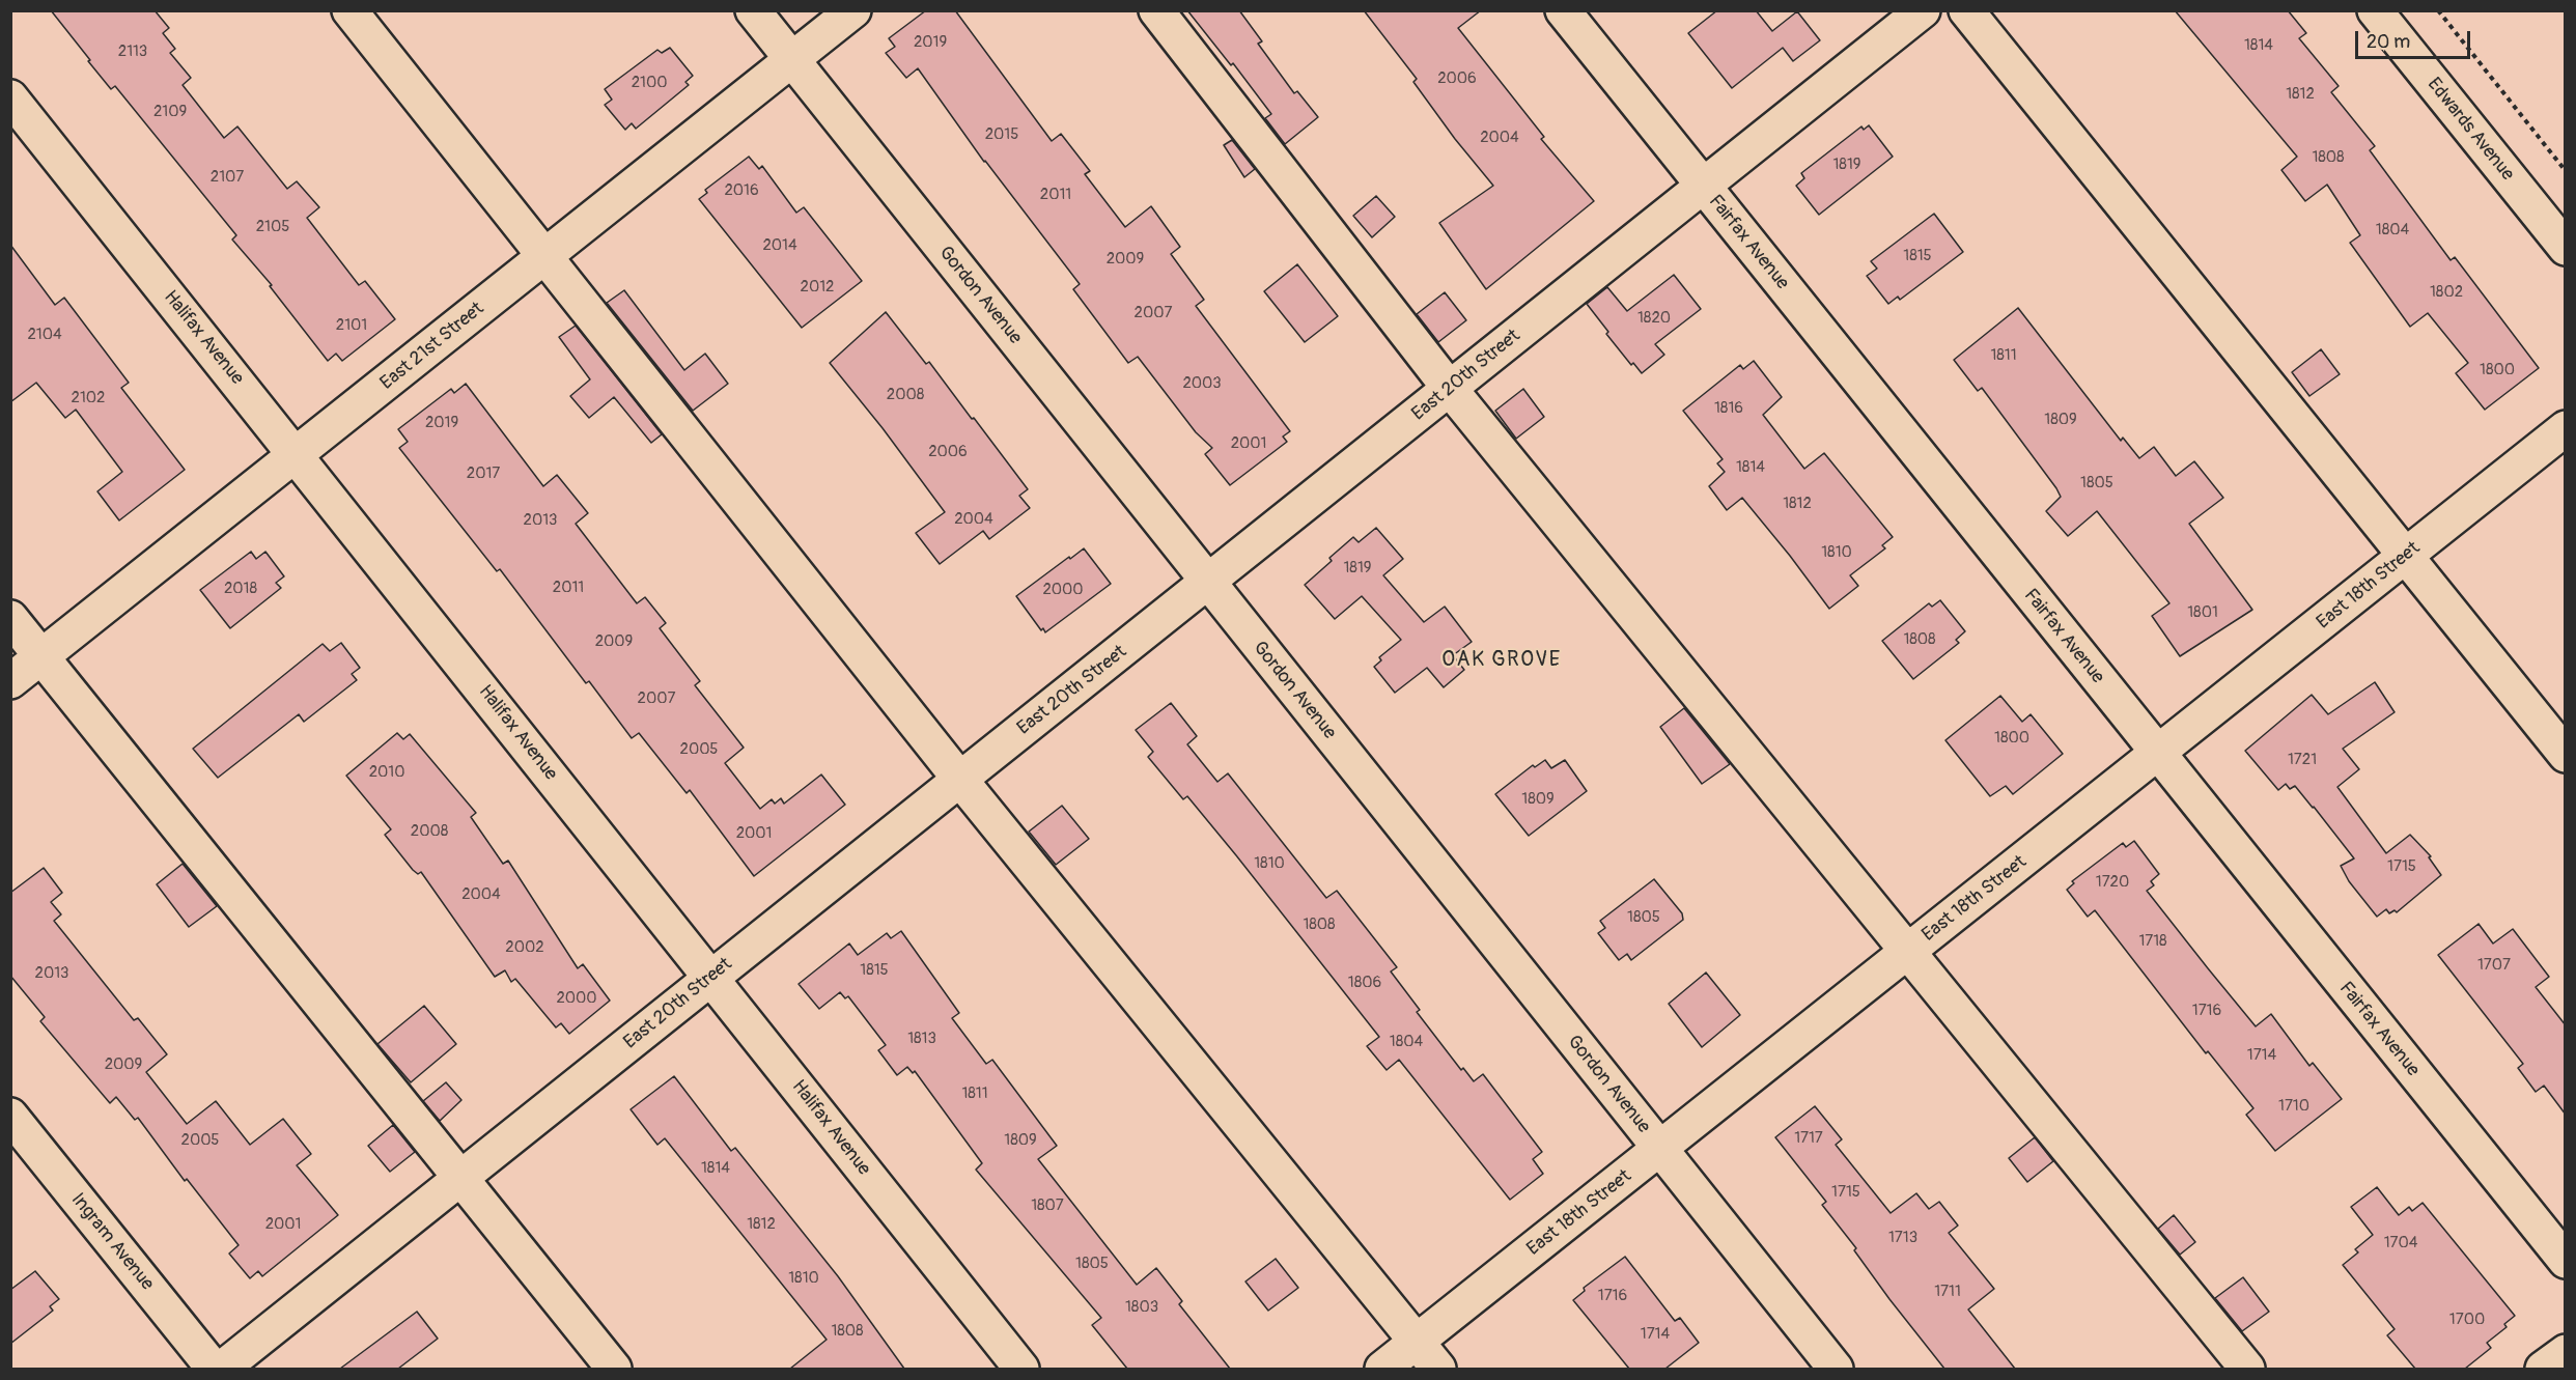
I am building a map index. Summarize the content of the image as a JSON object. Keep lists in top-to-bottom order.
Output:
{
  "streets": {
    "street": [
      "Edwards Avenue",
      "Fairfax Avenue",
      "Gordon Avenue",
      "Halifax Avenue",
      "East 21st Street",
      "East 20th Street",
      "East 18th Street",
      "Ingram Avenue"
    ]
  },
  "crossings": [
    ["Fairfax Avenue", "East 20th Street"],
    ["Fairfax Avenue", "East 18th Street"],
    ["Gordon Avenue", "East 21st Street"],
    ["Gordon Avenue", "East 20th Street"],
    ["Gordon Avenue", "East 18th Street"],
    ["Halifax Avenue", "East 21st Street"],
    ["Halifax Avenue", "East 20th Street"]
  ],
  "districts": ["OAK GROVE"],
  "house_numbers": [
    "2019",
    "1814",
    "2113",
    "2006",
    "2100",
    "1812",
    "2109",
    "2015",
    "2004",
    "1808",
    "1819",
    "2107",
    "2016",
    "2011",
    "2105",
    "1804",
    "2014",
    "1815",
    "2009",
    "2012",
    "1802",
    "2007",
    "1820",
    "2101",
    "2104",
    "1811",
    "1800",
    "2003",
    "2008",
    "2102",
    "1816",
    "1809",
    "2019",
    "2001",
    "2006",
    "1814",
    "2017",
    "1805",
    "1812",
    "2004",
    "2013",
    "1810",
    "1819",
    "2011",
    "2018",
    "2000",
    "1801",
    "1808",
    "2009",
    "2007",
    "1800",
    "2005",
    "1721",
    "2010",
    "1809",
    "2008",
    "2001",
    "1810",
    "1715",
    "1720",
    "2004",
    "1805",
    "1808",
    "1718",
    "2002",
    "1707",
    "1815",
    "2013",
    "1806",
    "2000",
    "1716",
    "1813",
    "1804",
    "1714",
    "2009",
    "1811",
    "1710",
    "1717",
    "2005",
    "1809",
    "1814",
    "1715",
    "1807",
    "2001",
    "1812",
    "1713",
    "1704",
    "1805",
    "1810",
    "1711",
    "1716",
    "1803",
    "1700",
    "1808",
    "1714"
  ],
  "scale_bar": "20 m"
}
